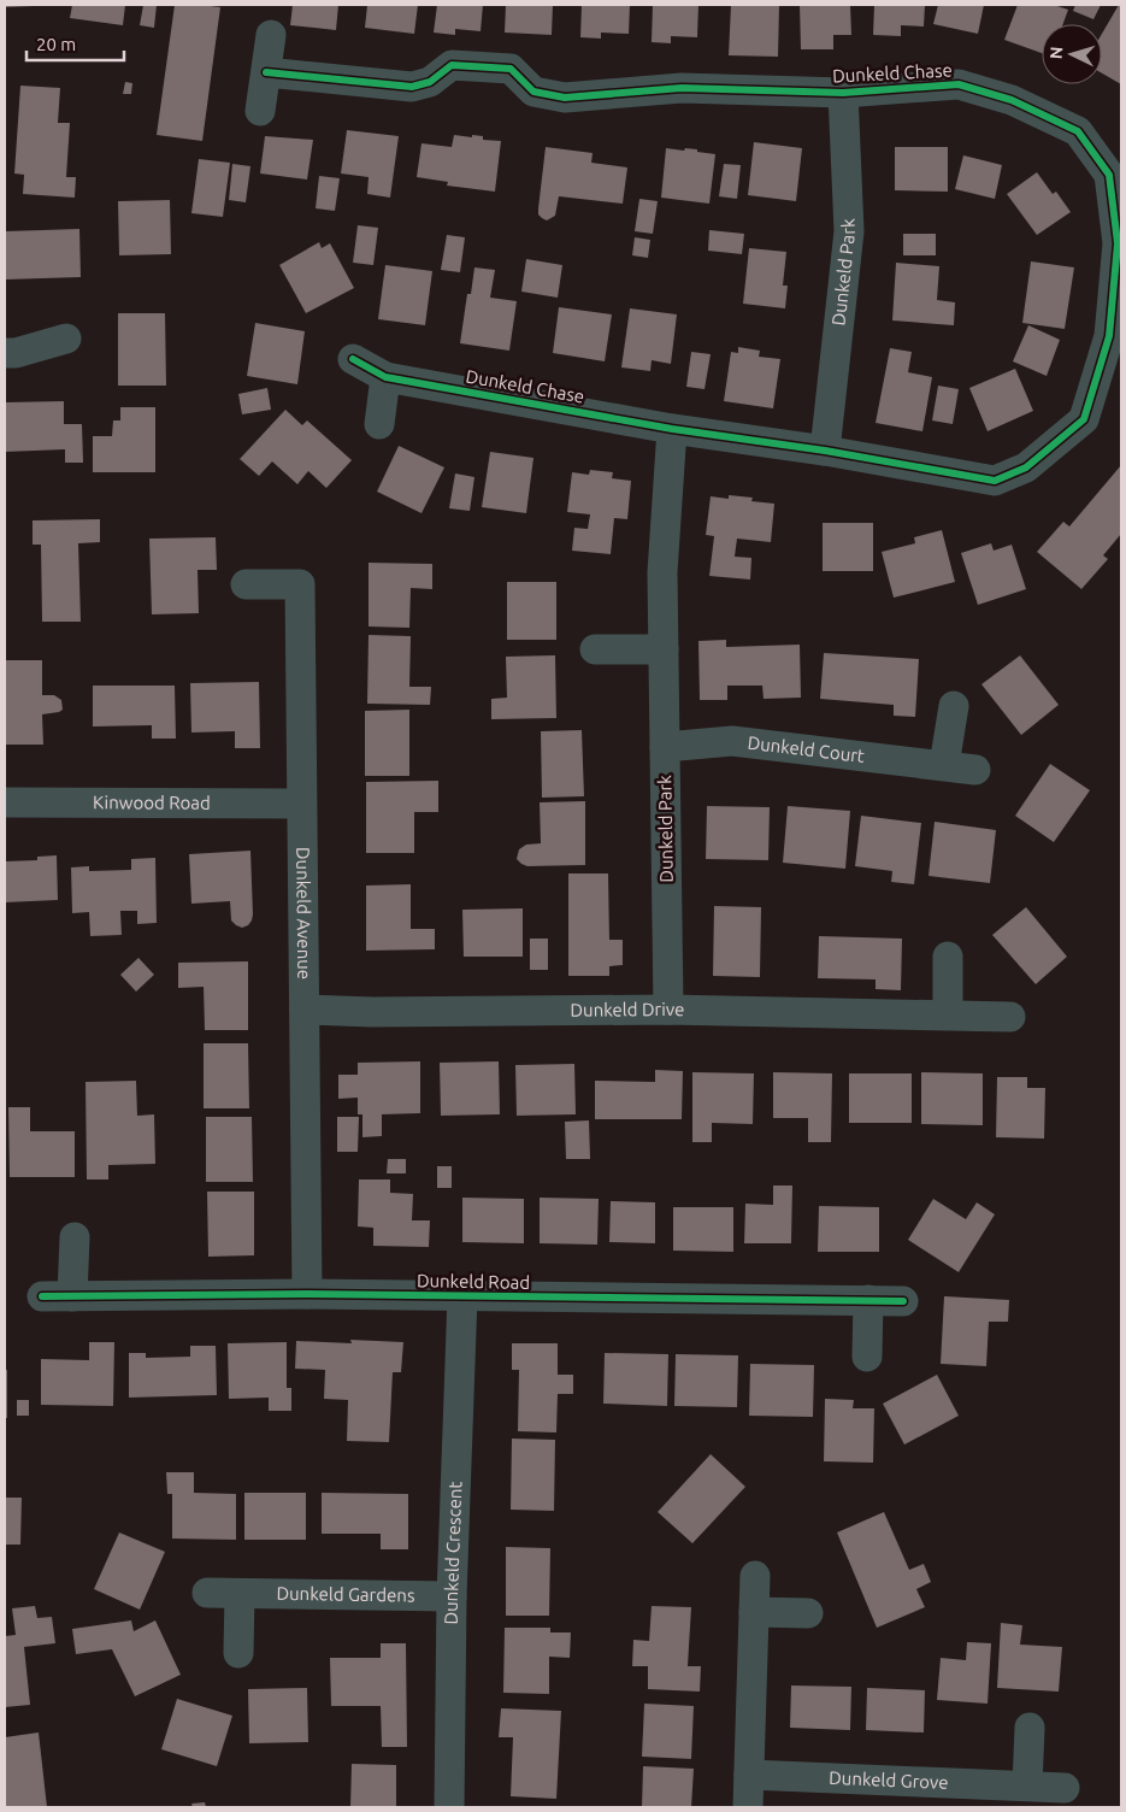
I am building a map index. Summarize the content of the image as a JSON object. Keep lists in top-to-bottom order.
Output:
{
  "streets": {
    "street": [
      "Dunkeld Chase",
      "Dunkeld Park",
      "Dunkeld Court",
      "Kinwood Road",
      "Dunkeld Avenue",
      "Dunkeld Drive",
      "Dunkeld Road",
      "Dunkeld Crescent",
      "Dunkeld Gardens",
      "Dunkeld Grove"
    ]
  },
  "crossings": [
    ["Dunkeld Chase", "Dunkeld Park"],
    ["Dunkeld Park", "Dunkeld Court"],
    ["Dunkeld Park", "Dunkeld Drive"],
    ["Kinwood Road", "Dunkeld Avenue"],
    ["Dunkeld Avenue", "Dunkeld Drive"],
    ["Dunkeld Avenue", "Dunkeld Road"],
    ["Dunkeld Road", "Dunkeld Crescent"],
    ["Dunkeld Crescent", "Dunkeld Gardens"]
  ],
  "scale_bar": "20 m",
  "north": "left"
}
